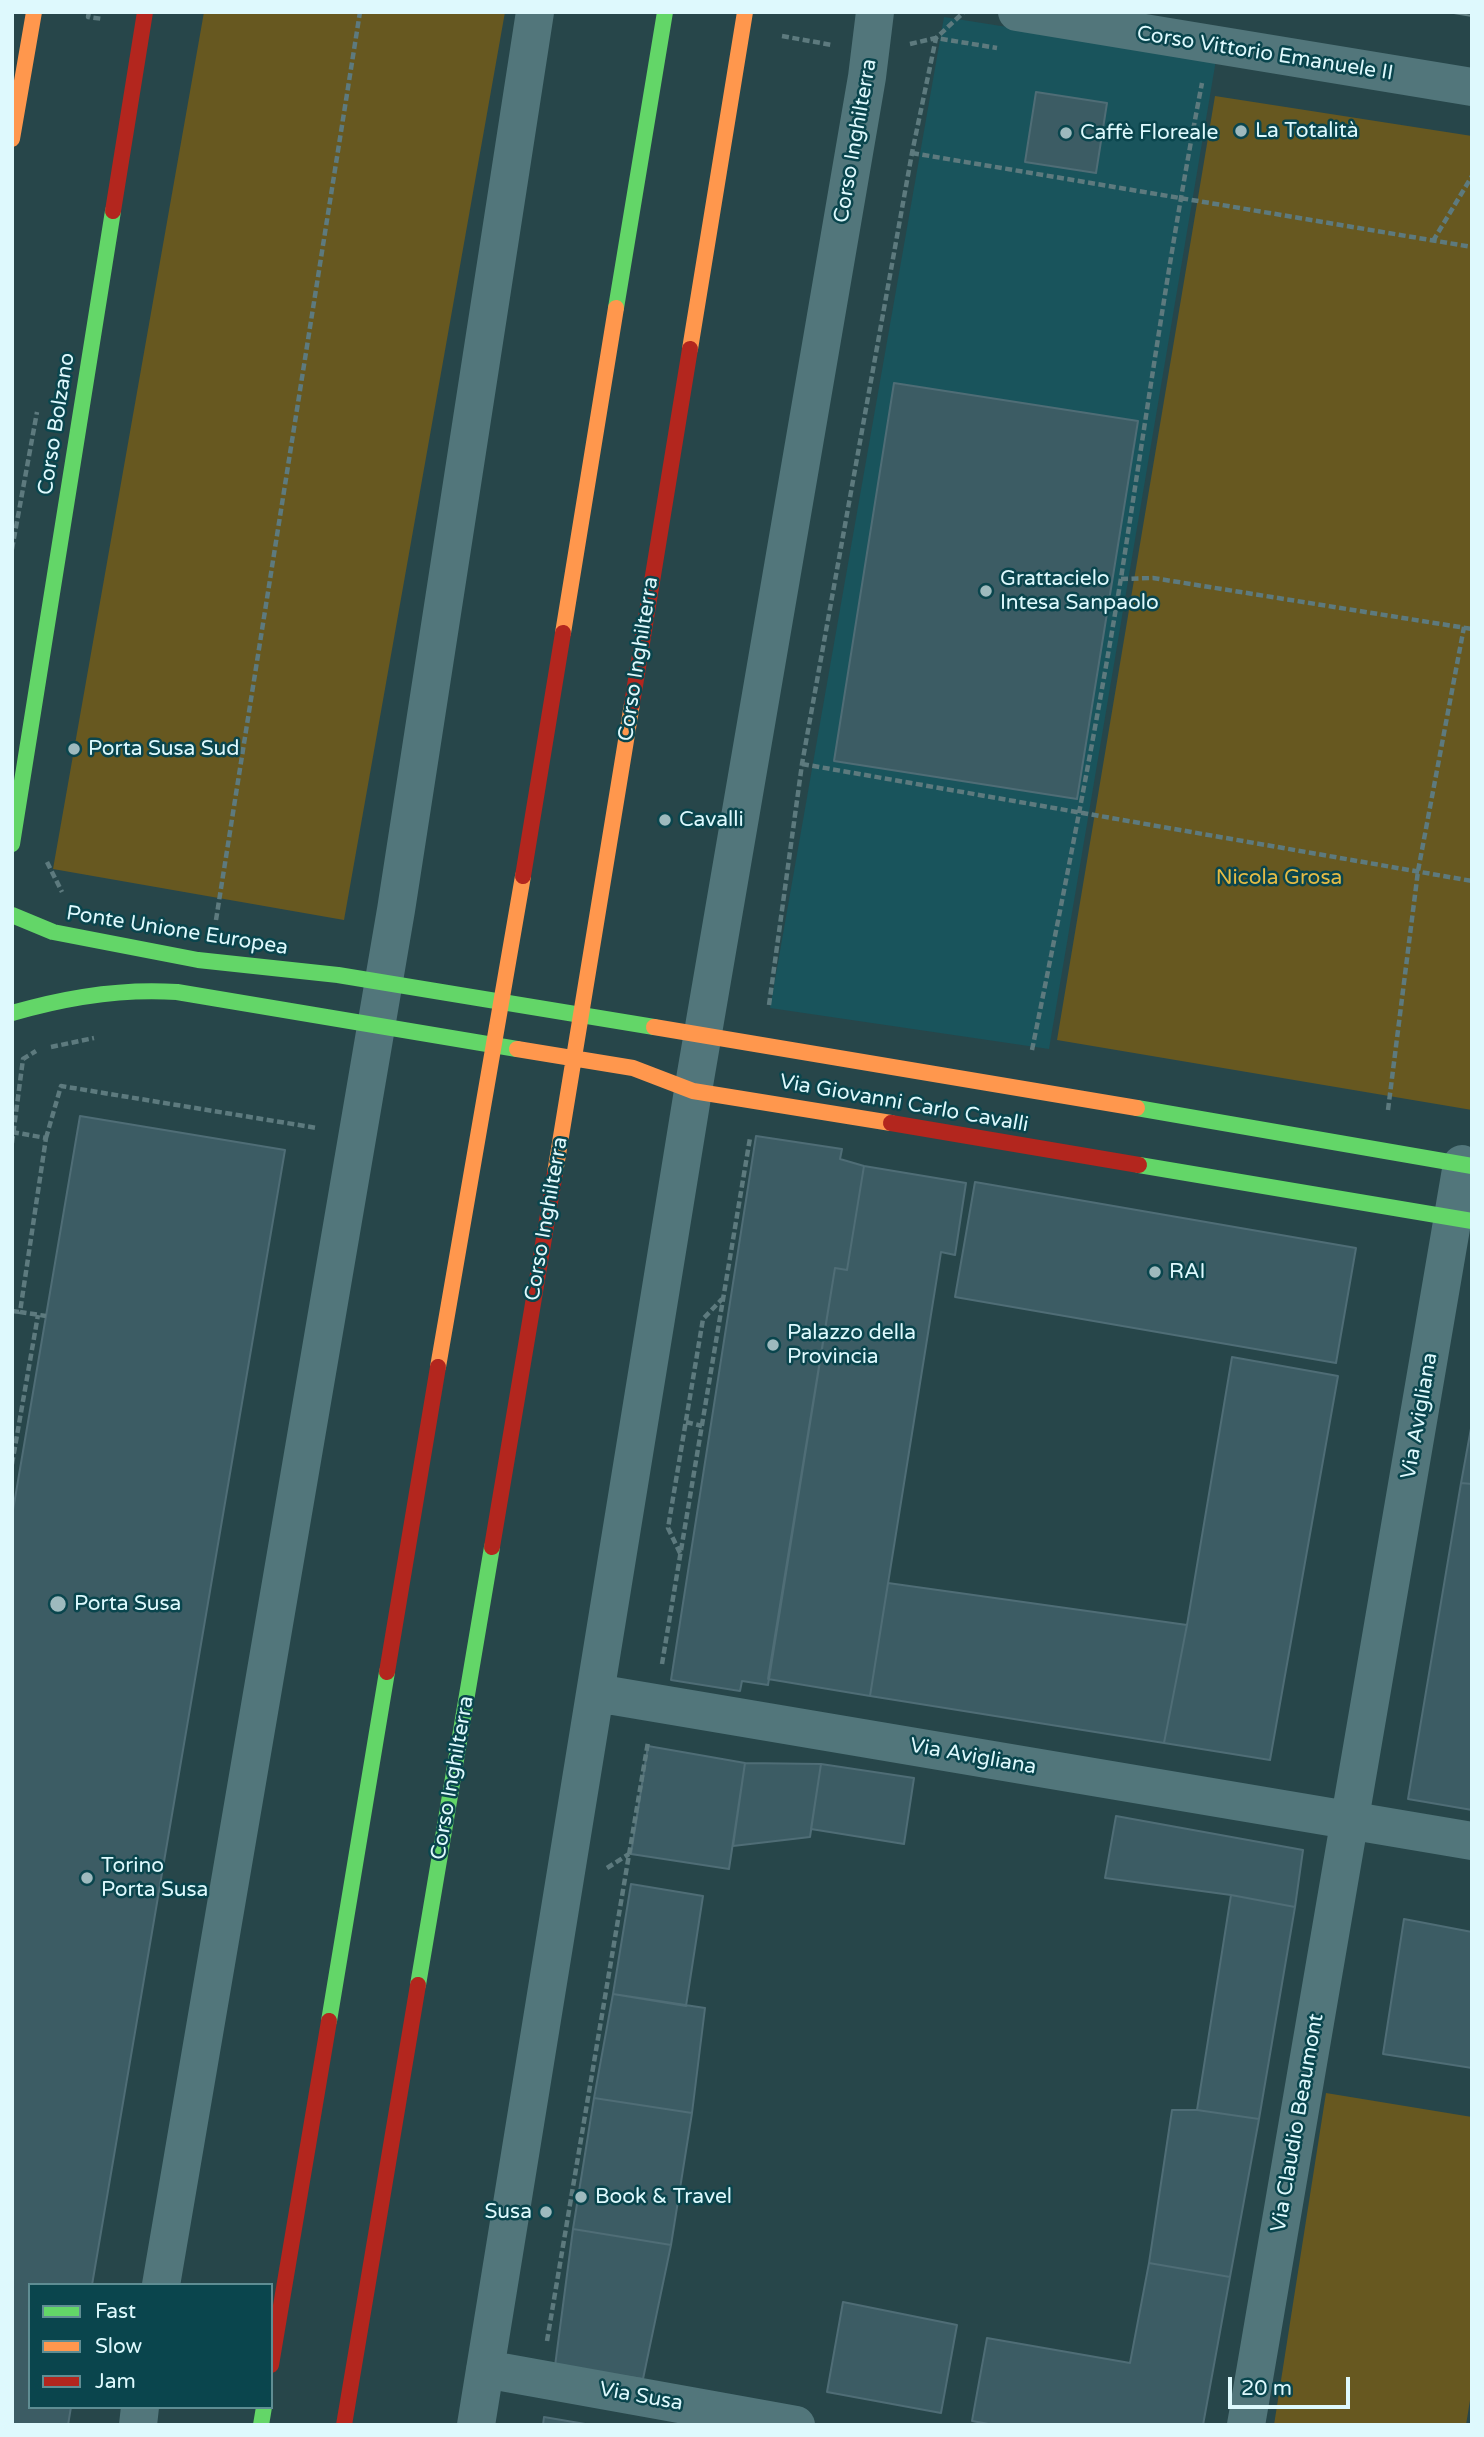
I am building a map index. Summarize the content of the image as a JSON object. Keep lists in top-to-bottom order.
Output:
{
  "streets": {
    "main road": [
      "Corso Inghilterra",
      "Corso Bolzano",
      "Ponte Unione Europea",
      "Via Giovanni Carlo Cavalli"
    ],
    "street": [
      "Corso Vittorio Emanuele II",
      "Via Avigliana",
      "Via Claudio Beaumont",
      "Via Susa"
    ]
  },
  "crossings": [
    ["Corso Inghilterra", "Via Giovanni Carlo Cavalli"],
    ["Corso Inghilterra", "Via Avigliana"],
    ["Corso Inghilterra", "Via Susa"],
    ["Ponte Unione Europea", "Via Giovanni Carlo Cavalli"],
    ["Via Giovanni Carlo Cavalli", "Via Avigliana"],
    ["Via Avigliana", "Via Claudio Beaumont"]
  ],
  "parks": ["Nicola Grosa"],
  "places": [
    "La Totalità",
    "Caffè Floreale",
    "Grattacielo Intesa Sanpaolo",
    "Porta Susa Sud",
    "Cavalli",
    "RAI",
    "Palazzo della Provincia",
    "Porta Susa",
    "Torino Porta Susa",
    "Book & Travel",
    "Susa"
  ],
  "legend": ["Fast", "Slow", "Jam"],
  "scale_bar": "20 m"
}
